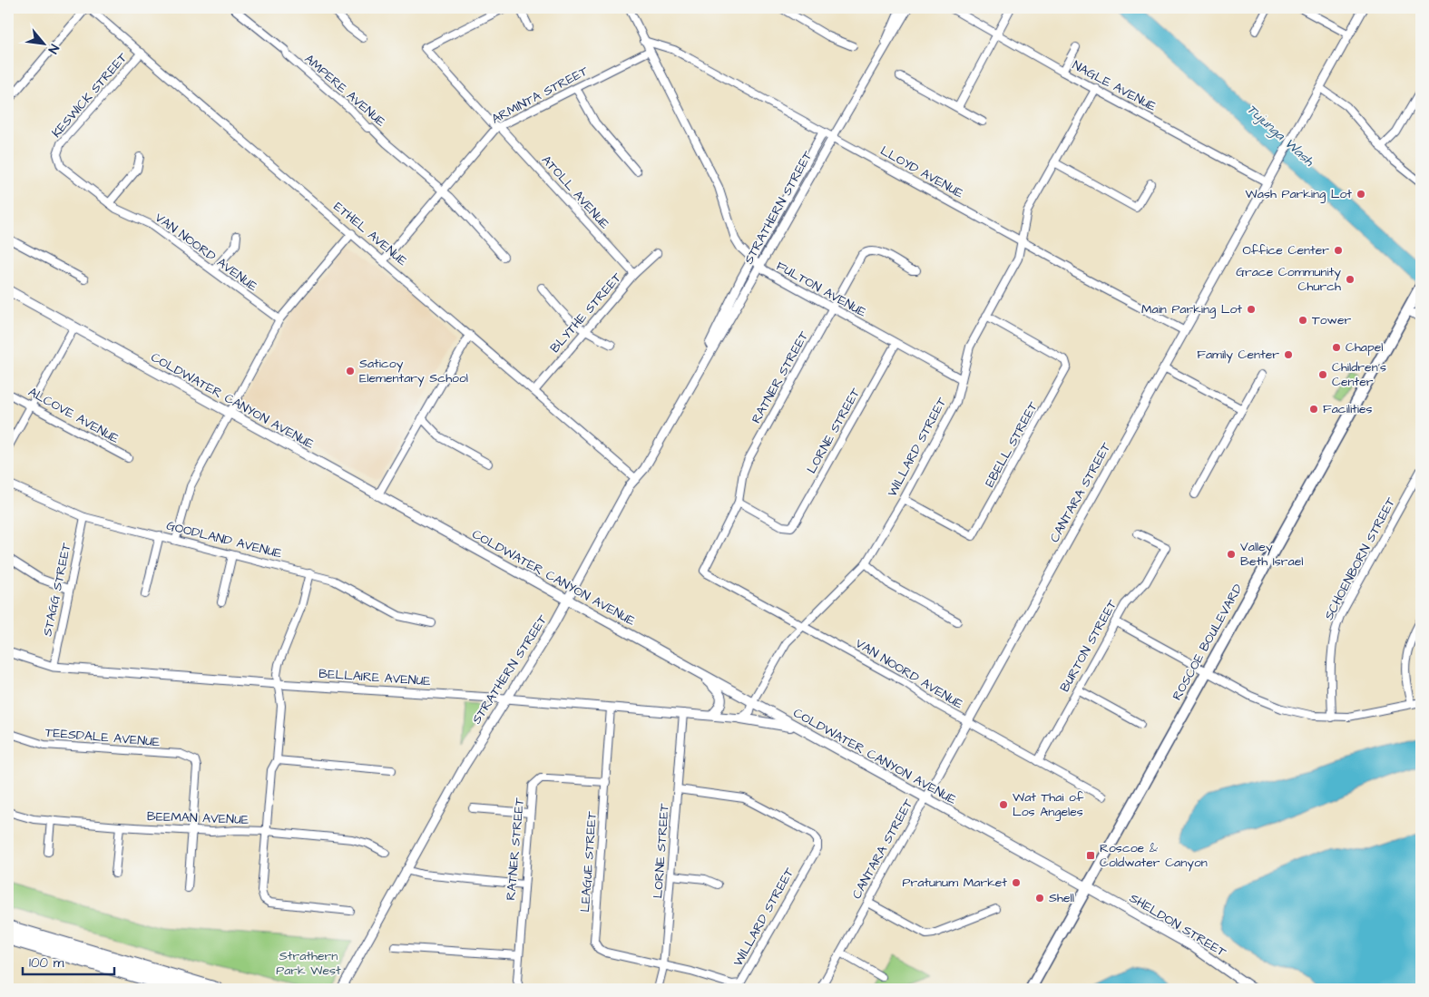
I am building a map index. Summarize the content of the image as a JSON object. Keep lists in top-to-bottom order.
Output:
{
  "streets": {
    "main road": ["COLDWATER CANYON AVENUE", "ROSCOE BOULEVARD", "SHELDON STREET"],
    "street": [
      "NAGLE AVENUE",
      "AMPERE AVENUE",
      "KESWICK STREET",
      "ARMINTA STREET",
      "LLOYD AVENUE",
      "ATOLL AVENUE",
      "STRATHERN STREET",
      "ETHEL AVENUE",
      "VAN NOORD AVENUE",
      "FULTON AVENUE",
      "BLYTHE STREET",
      "RATNER STREET",
      "ALCOVE AVENUE",
      "LORNE STREET",
      "EBELL STREET",
      "WILLARD STREET",
      "CANTARA STREET",
      "GOODLAND AVENUE",
      "SCHOENBORN STREET",
      "STAGG STREET",
      "BURTON STREET",
      "BELLAIRE AVENUE",
      "TEESDALE AVENUE",
      "BEEMAN AVENUE",
      "LEAGUE STREET"
    ]
  },
  "crossings": [
    ["NAGLE AVENUE", "WILLARD STREET"],
    ["NAGLE AVENUE", "CANTARA STREET"],
    ["AMPERE AVENUE", "ARMINTA STREET"],
    ["KESWICK STREET", "ETHEL AVENUE"],
    ["KESWICK STREET", "VAN NOORD AVENUE"],
    ["ARMINTA STREET", "ATOLL AVENUE"],
    ["ARMINTA STREET", "ETHEL AVENUE"],
    ["ARMINTA STREET", "FULTON AVENUE"],
    ["LLOYD AVENUE", "STRATHERN STREET"],
    ["LLOYD AVENUE", "FULTON AVENUE"],
    ["LLOYD AVENUE", "WILLARD STREET"],
    ["LLOYD AVENUE", "CANTARA STREET"],
    ["ATOLL AVENUE", "BLYTHE STREET"],
    ["STRATHERN STREET", "ETHEL AVENUE"],
    ["STRATHERN STREET", "FULTON AVENUE"],
    ["STRATHERN STREET", "COLDWATER CANYON AVENUE"],
    ["STRATHERN STREET", "BELLAIRE AVENUE"],
    ["ETHEL AVENUE", "BLYTHE STREET"],
    ["VAN NOORD AVENUE", "RATNER STREET"],
    ["VAN NOORD AVENUE", "WILLARD STREET"],
    ["VAN NOORD AVENUE", "CANTARA STREET"],
    ["VAN NOORD AVENUE", "BURTON STREET"],
    ["FULTON AVENUE", "RATNER STREET"],
    ["FULTON AVENUE", "LORNE STREET"],
    ["FULTON AVENUE", "WILLARD STREET"],
    ["RATNER STREET", "LORNE STREET"],
    ["RATNER STREET", "LEAGUE STREET"],
    ["COLDWATER CANYON AVENUE", "WILLARD STREET"],
    ["COLDWATER CANYON AVENUE", "CANTARA STREET"],
    ["COLDWATER CANYON AVENUE", "ROSCOE BOULEVARD"],
    ["COLDWATER CANYON AVENUE", "SHELDON STREET"],
    ["LORNE STREET", "WILLARD STREET"],
    ["LORNE STREET", "BELLAIRE AVENUE"],
    ["LORNE STREET", "LEAGUE STREET"],
    ["EBELL STREET", "WILLARD STREET"],
    ["WILLARD STREET", "BELLAIRE AVENUE"],
    ["WILLARD STREET", "LEAGUE STREET"],
    ["GOODLAND AVENUE", "STAGG STREET"],
    ["STAGG STREET", "BELLAIRE AVENUE"],
    ["ROSCOE BOULEVARD", "SHELDON STREET"],
    ["BELLAIRE AVENUE", "LEAGUE STREET"],
    ["TEESDALE AVENUE", "BEEMAN AVENUE"]
  ],
  "water": ["Tujunga Wash"],
  "parks": ["Strathern Park West"],
  "places": {
    "other": [
      "Wash Parking Lot",
      "Office Center",
      "Grace Community Church",
      "Main Parking Lot",
      "Tower",
      "Chapel",
      "Family Center",
      "Saticoy Elementary School",
      "Children's Center",
      "Facilities",
      "Valley Beth Israel",
      "Wat Thai of Los Angeles",
      "Pratunum Market",
      "Shell"
    ],
    "transit": ["Roscoe & Coldwater Canyon"]
  },
  "scale_bar": "100 m",
  "north": "bottom right"
}
